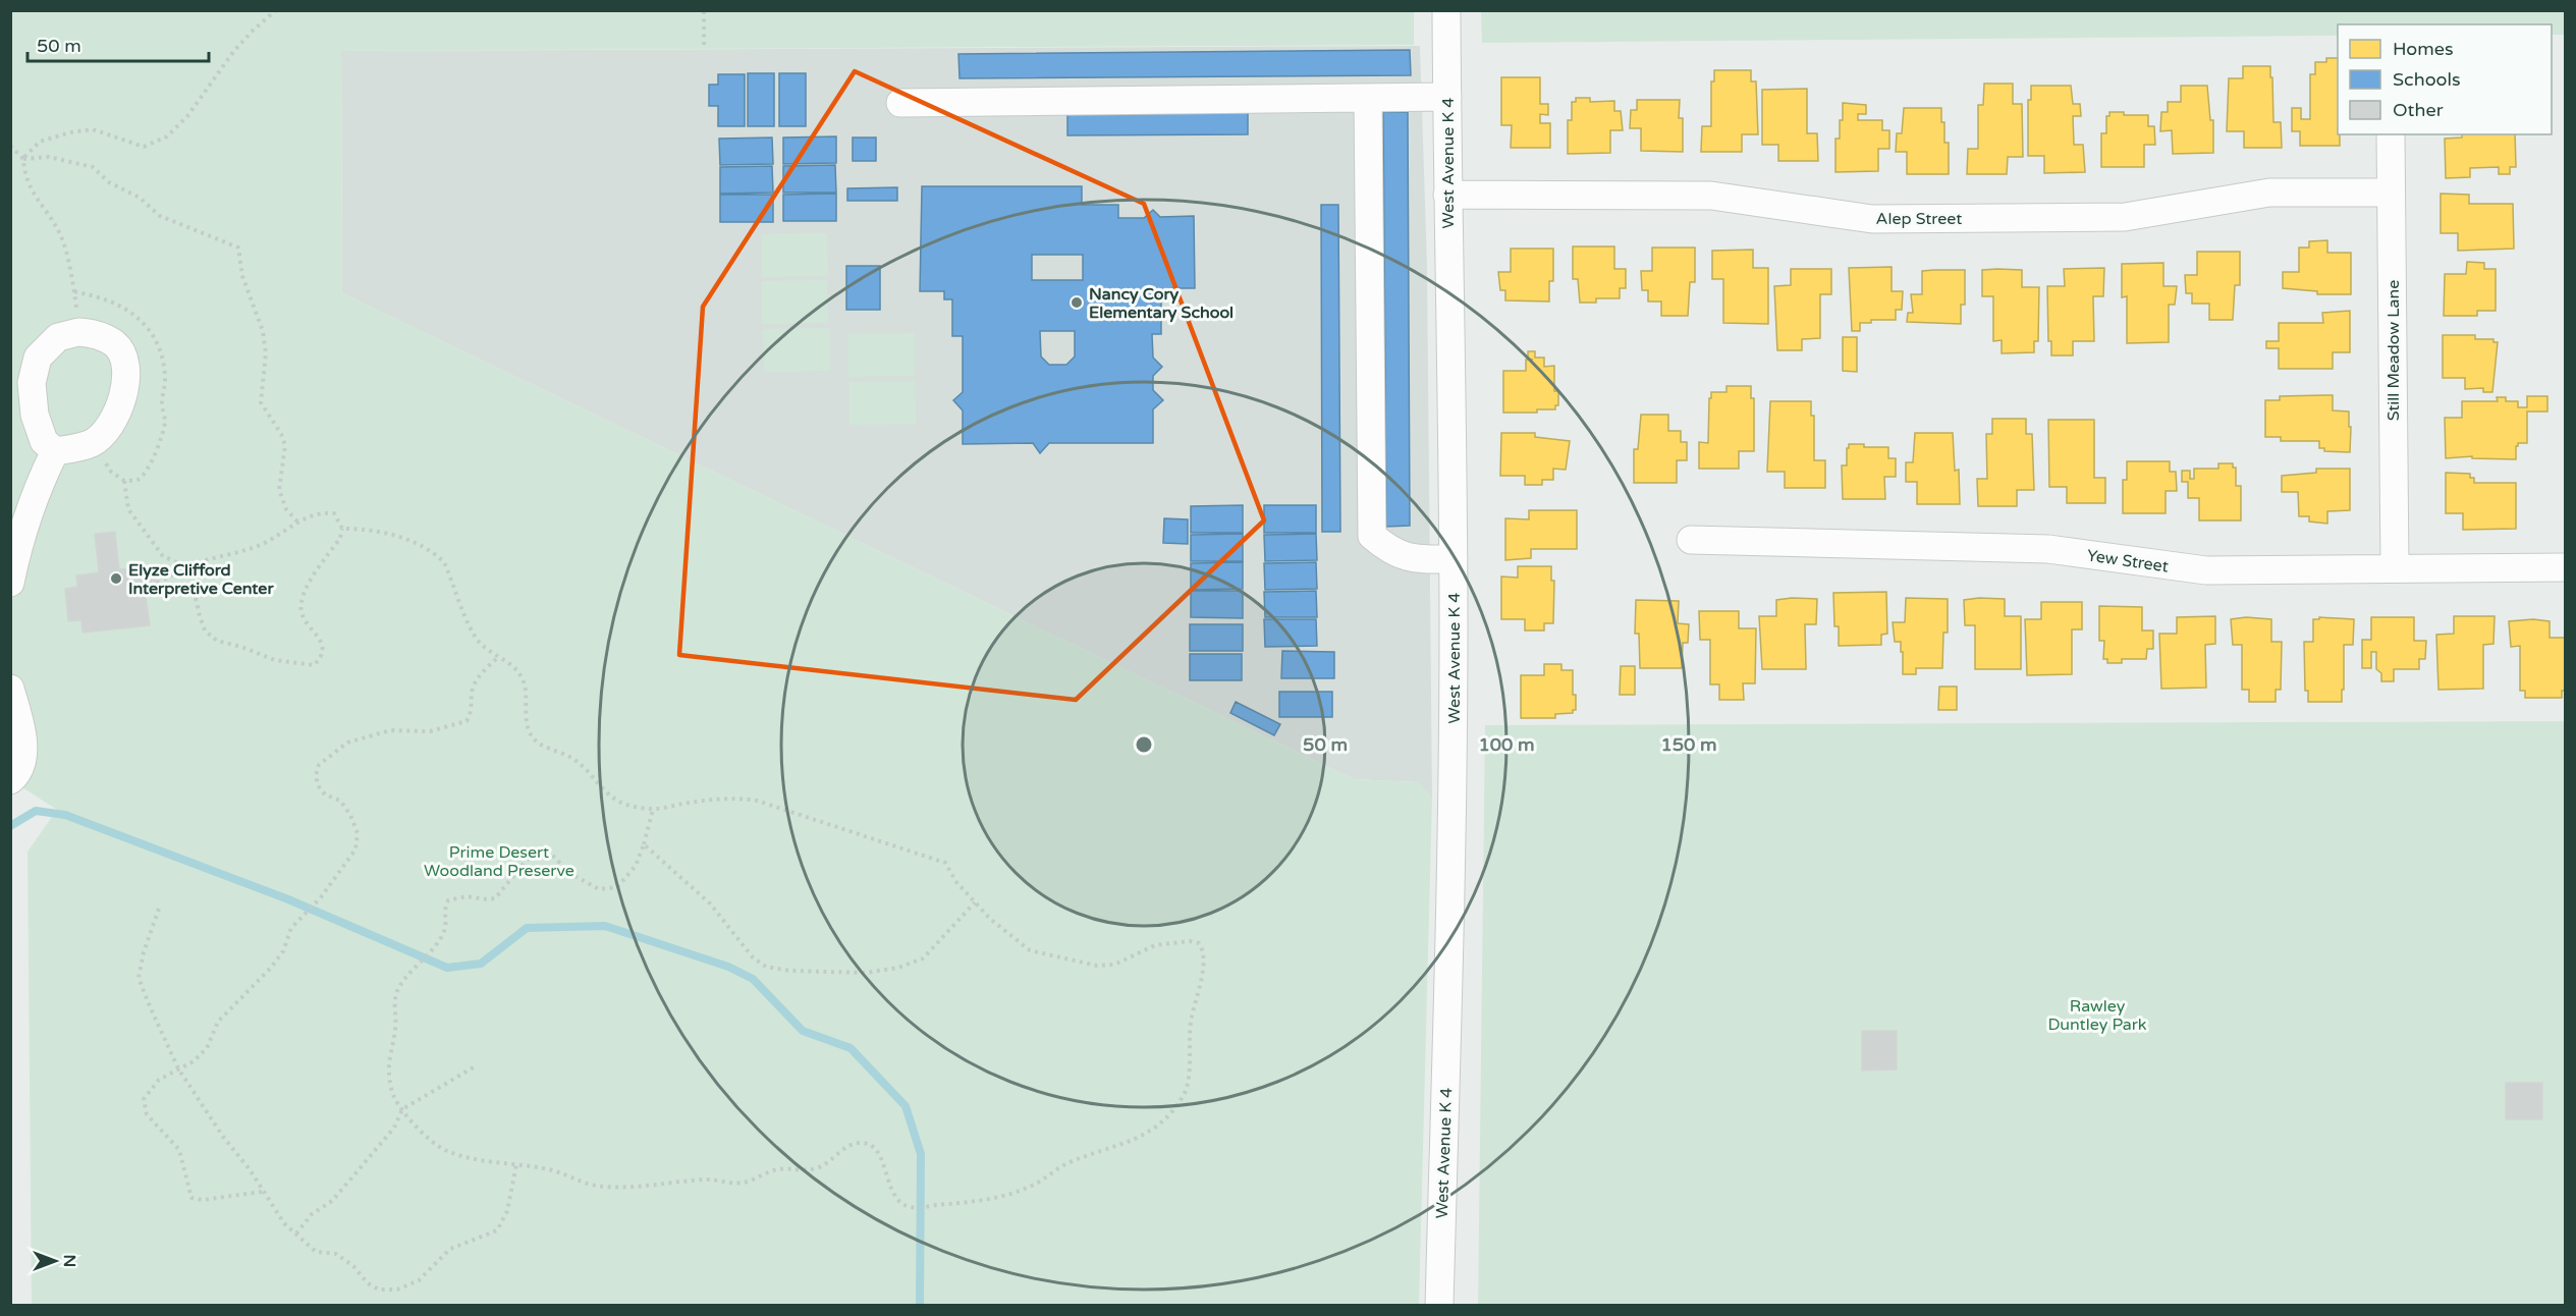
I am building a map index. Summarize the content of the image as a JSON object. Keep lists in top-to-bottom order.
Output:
{
  "streets": {
    "street": [
      "West Avenue K 4",
      "Alep Street",
      "Still Meadow Lane",
      "Yew Street"
    ]
  },
  "crossings": [
    ["West Avenue K 4", "Alep Street"],
    ["Alep Street", "Still Meadow Lane"],
    ["Still Meadow Lane", "Yew Street"]
  ],
  "parks": ["Prime Desert Woodland Preserve", "Rawley Duntley Park"],
  "places": ["Nancy Cory Elementary School", "Elyze Clifford Interpretive Center"],
  "legend": ["Homes", "Schools", "Other"],
  "scale_bar": "50 m",
  "north": "right",
  "rings": ["50 m", "100 m", "150 m"]
}
